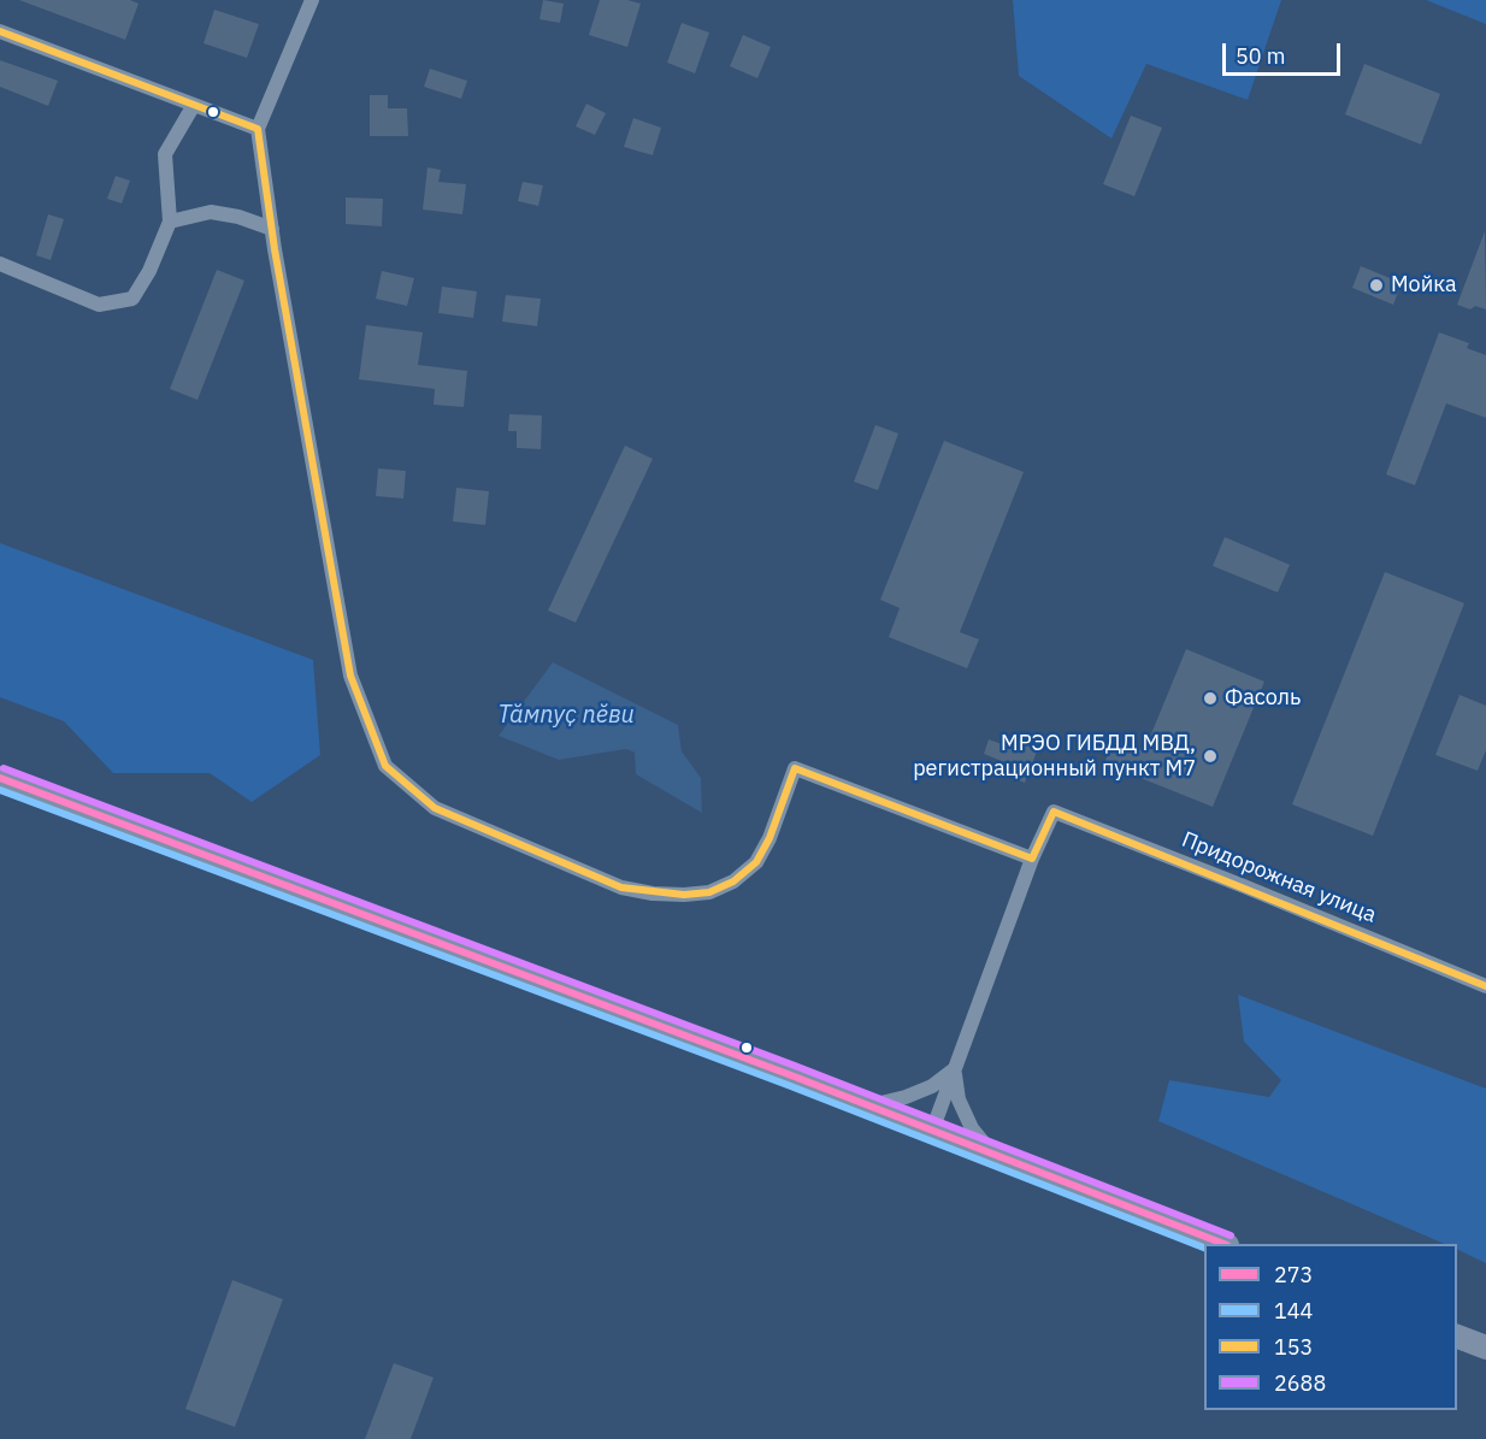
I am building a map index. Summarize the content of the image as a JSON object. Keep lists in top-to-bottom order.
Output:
{
  "streets": {
    "street": ["Придорожная улица"]
  },
  "water": ["Тӑмпуҫ пӗви"],
  "places": ["Мойка", "Фасоль", "МРЭО ГИБДД МВД, регистрационный пункт М7"],
  "lines": [
    "transit line 153",
    "transit line 2688",
    "transit line 273",
    "transit line 144"
  ],
  "legend": [
    "273",
    "144",
    "153",
    "2688"
  ],
  "scale_bar": "50 m"
}
